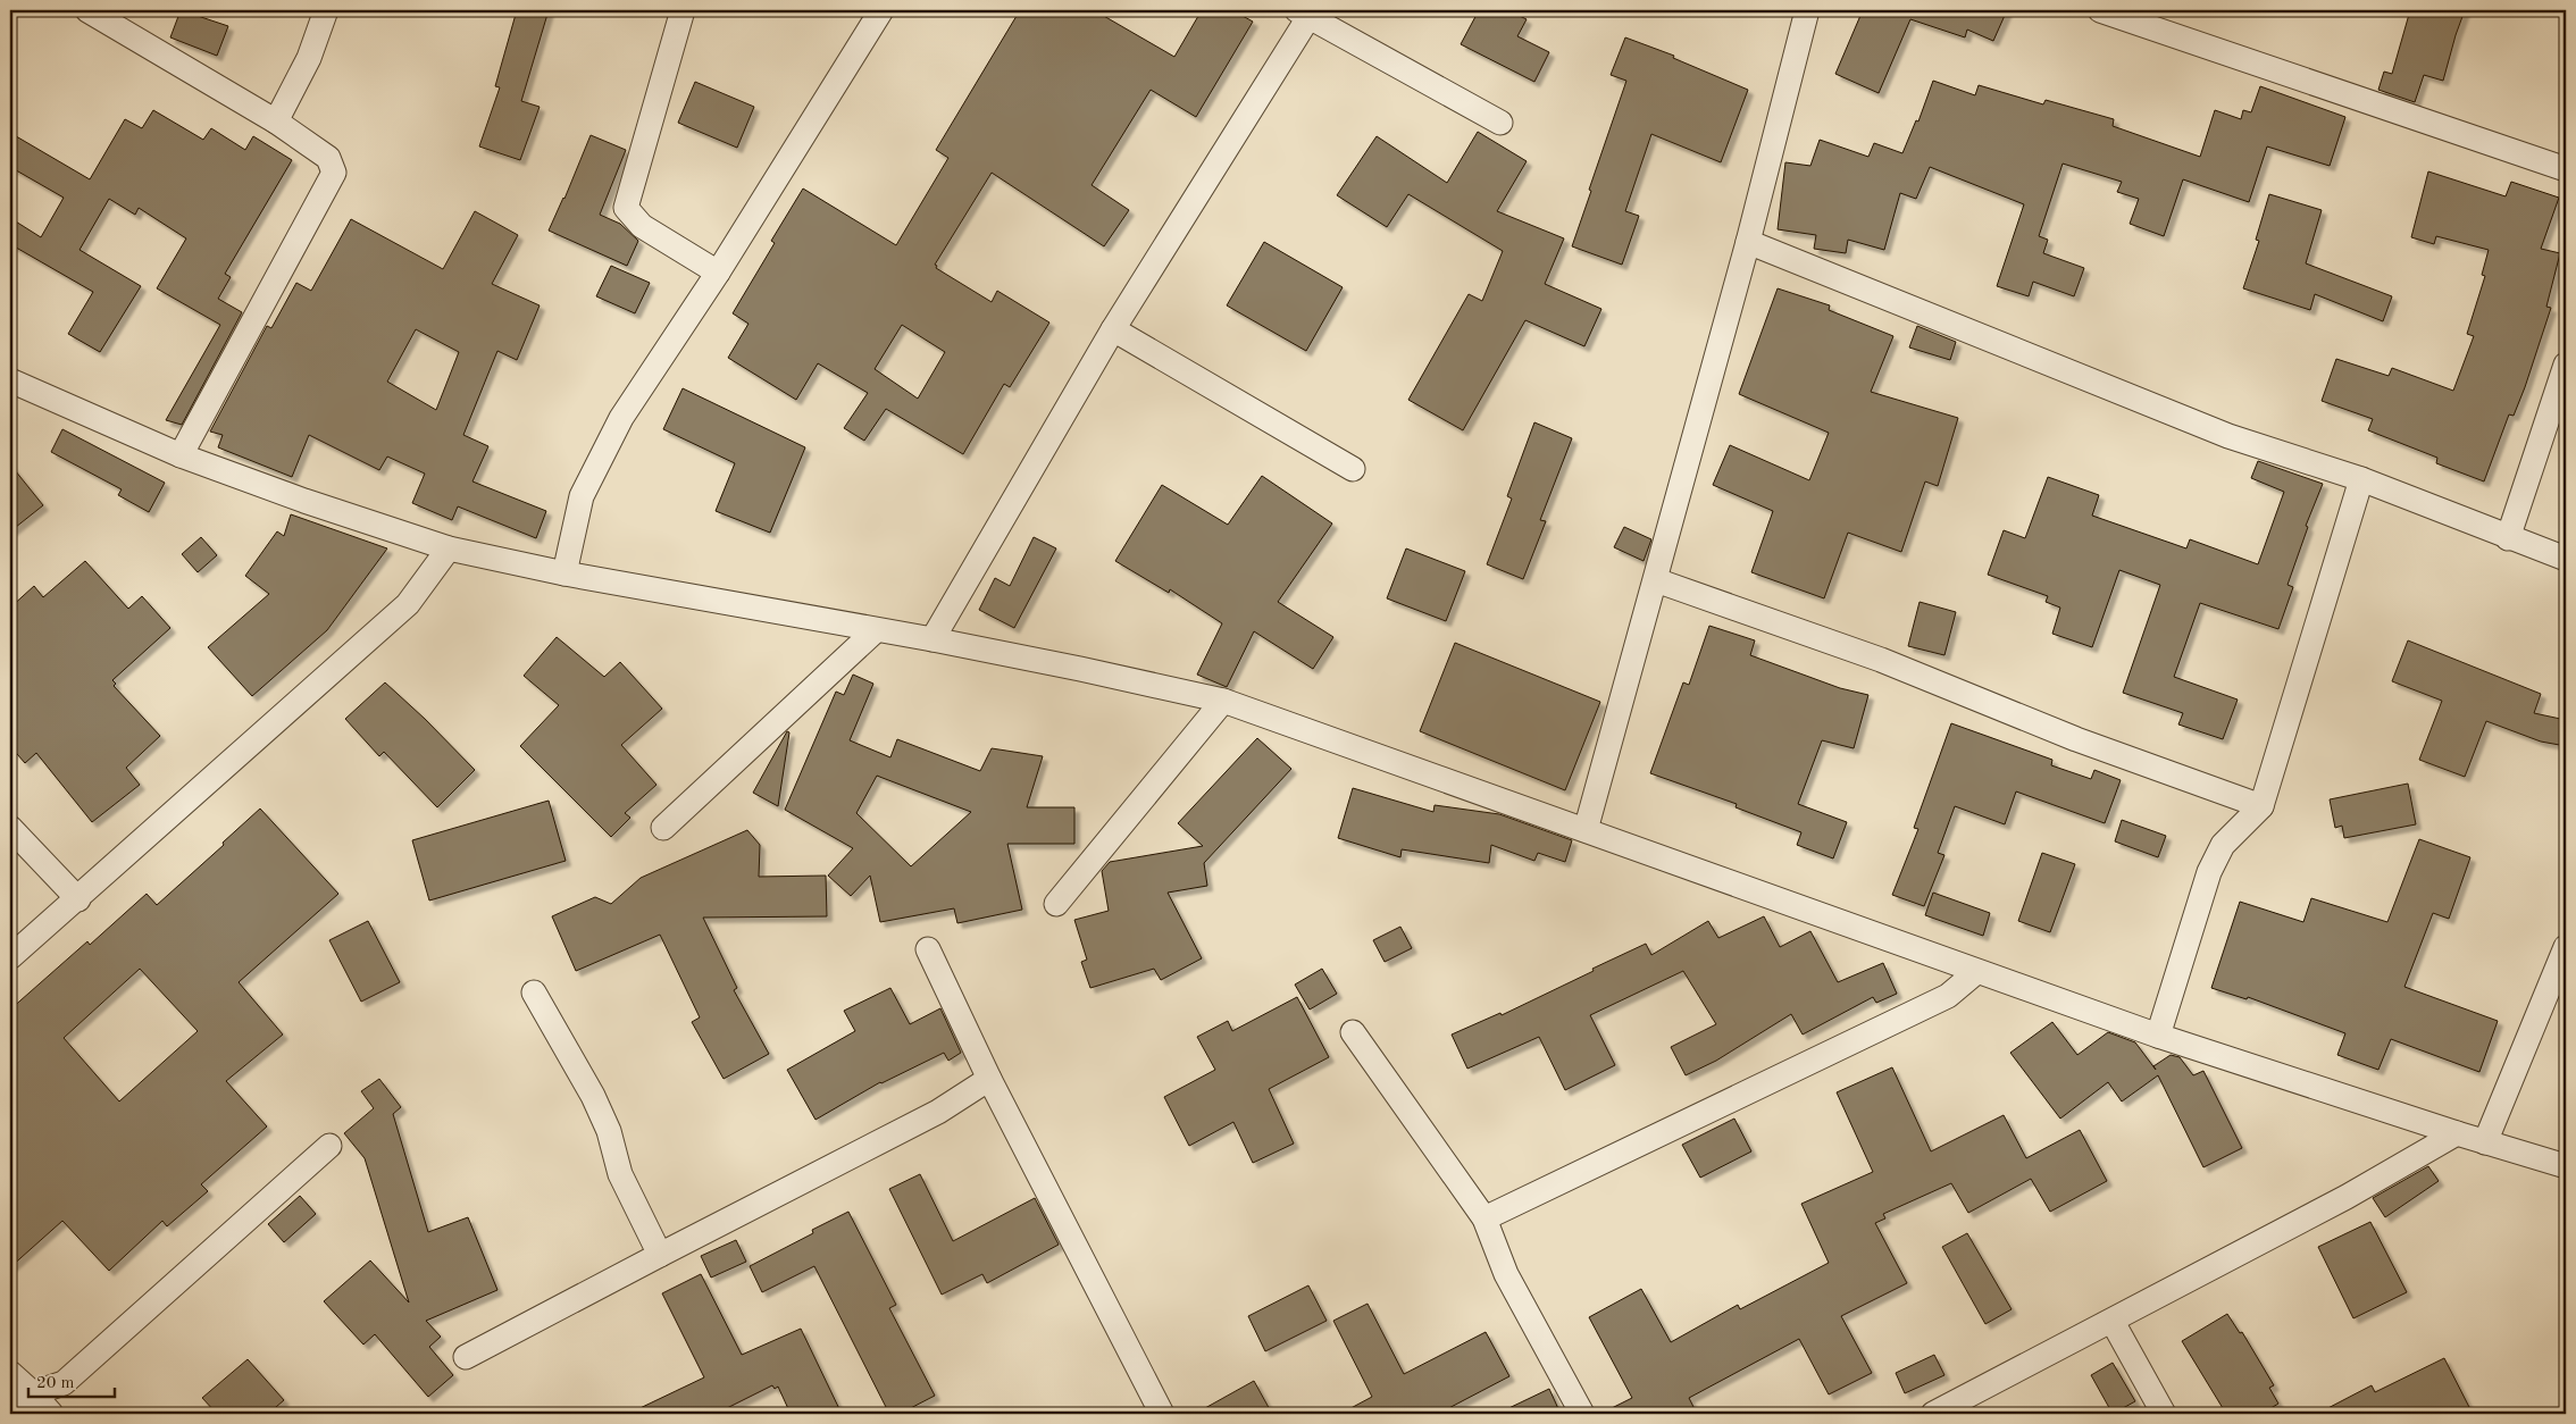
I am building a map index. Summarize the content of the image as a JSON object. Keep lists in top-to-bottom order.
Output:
{
  "scale_bar": "20 m"
}
